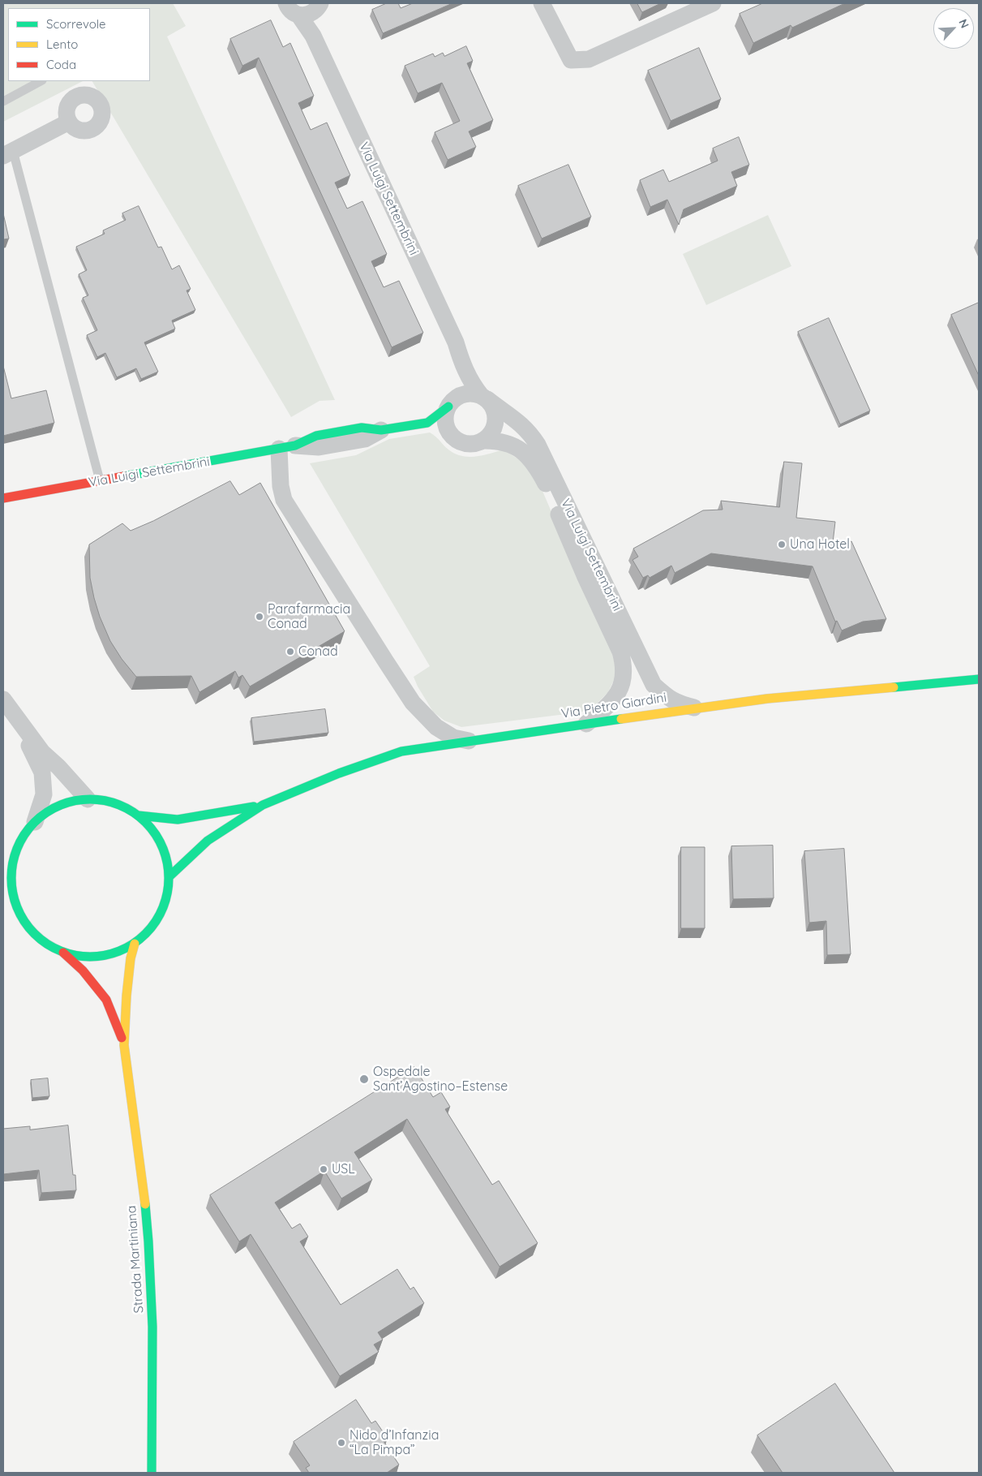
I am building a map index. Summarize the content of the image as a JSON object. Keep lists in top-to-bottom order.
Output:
{
  "streets": {
    "main road": ["Via Luigi Settembrini", "Via Pietro Giardini", "Strada Martiniana"]
  },
  "crossings": [
    ["Via Luigi Settembrini", "Via Pietro Giardini"],
    ["Via Pietro Giardini", "Strada Martiniana"]
  ],
  "places": [
    "Una Hotel",
    "Parafarmacia Conad",
    "Conad",
    "Ospedale Sant’Agostino–Estense",
    "USL",
    "Nido d’Infanzia “La Pimpa”"
  ],
  "legend": ["Scorrevole", "Lento", "Coda"],
  "north": "top right"
}
